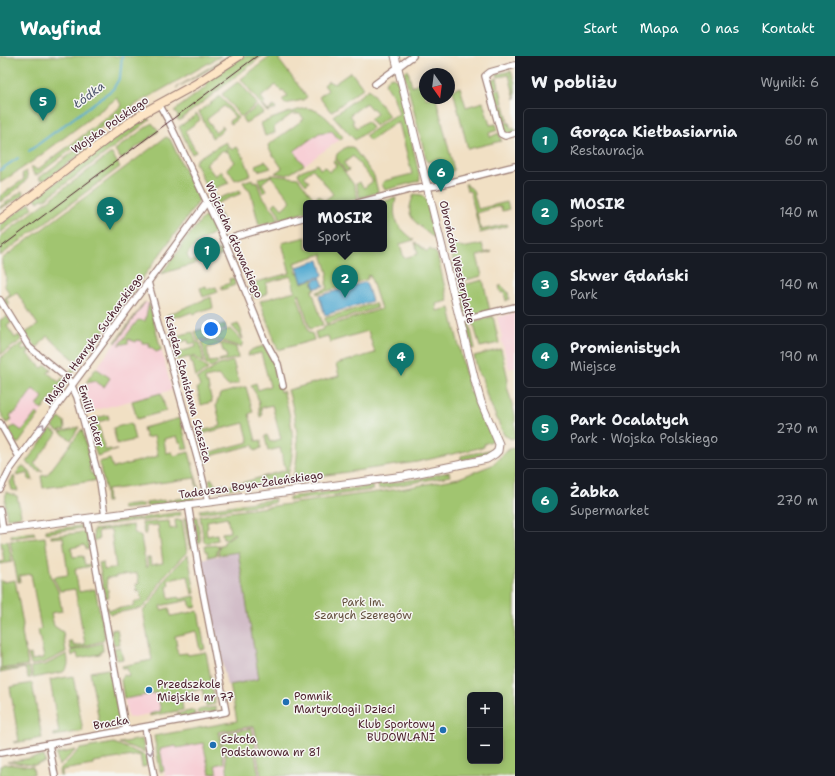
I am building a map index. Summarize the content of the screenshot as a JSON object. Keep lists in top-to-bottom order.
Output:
{
  "streets": {
    "main road": ["Wojska Polskiego"],
    "street": [
      "Wojciecha Głowackiego",
      "Obrońców Westerplatte",
      "Majora Henryka Sucharskiego",
      "Księdza Stanisława Staszica",
      "Emilii Plater",
      "Tadeusza Boya-Żeleńskiego",
      "Bracka"
    ]
  },
  "crossings": [
    ["Wojska Polskiego", "Wojciecha Głowackiego"],
    ["Wojciecha Głowackiego", "Majora Henryka Sucharskiego"],
    ["Obrońców Westerplatte", "Tadeusza Boya-Żeleńskiego"],
    ["Majora Henryka Sucharskiego", "Księdza Stanisława Staszica"],
    ["Majora Henryka Sucharskiego", "Emilii Plater"],
    ["Księdza Stanisława Staszica", "Tadeusza Boya-Żeleńskiego"],
    ["Emilii Plater", "Tadeusza Boya-Żeleńskiego"],
    ["Tadeusza Boya-Żeleńskiego", "Bracka"]
  ],
  "water": ["Łódka"],
  "parks": ["Park im. Szarych Szeregów"],
  "places": [
    "Przedszkole Miejskie nr 77",
    "Pomnik Martyrologii Dzieci",
    "Klub Sportowy BUDOWLANI",
    "Szkoła Podstawowa nr 81"
  ],
  "north": "bottom",
  "page": {
    "header": "Wayfind",
    "nav": [
      "Start",
      "Mapa",
      "O nas",
      "Kontakt"
    ],
    "heading": ["W pobliżu", "Wyniki: 6"],
    "pins": [
      "5",
      "6",
      "3",
      "1",
      "2",
      "4"
    ],
    "list": [
      {
        "mark": "1",
        "name": "Gorąca Kiełbasiarnia",
        "note": "Restauracja",
        "value": "60 m"
      },
      {
        "mark": "2",
        "name": "MOSIR",
        "note": "Sport",
        "value": "140 m"
      },
      {
        "mark": "3",
        "name": "Skwer Gdański",
        "note": "Park",
        "value": "140 m"
      },
      {
        "mark": "4",
        "name": "Promienistych",
        "note": "Miejsce",
        "value": "190 m"
      },
      {
        "mark": "5",
        "name": "Park Ocalałych",
        "note": "Park · Wojska Polskiego",
        "value": "270 m"
      },
      {
        "mark": "6",
        "name": "Żabka",
        "note": "Supermarket",
        "value": "270 m"
      }
    ],
    "popup": ["MOSIR", "Sport"],
    "map_buttons": ["+", "−"]
  }
}
